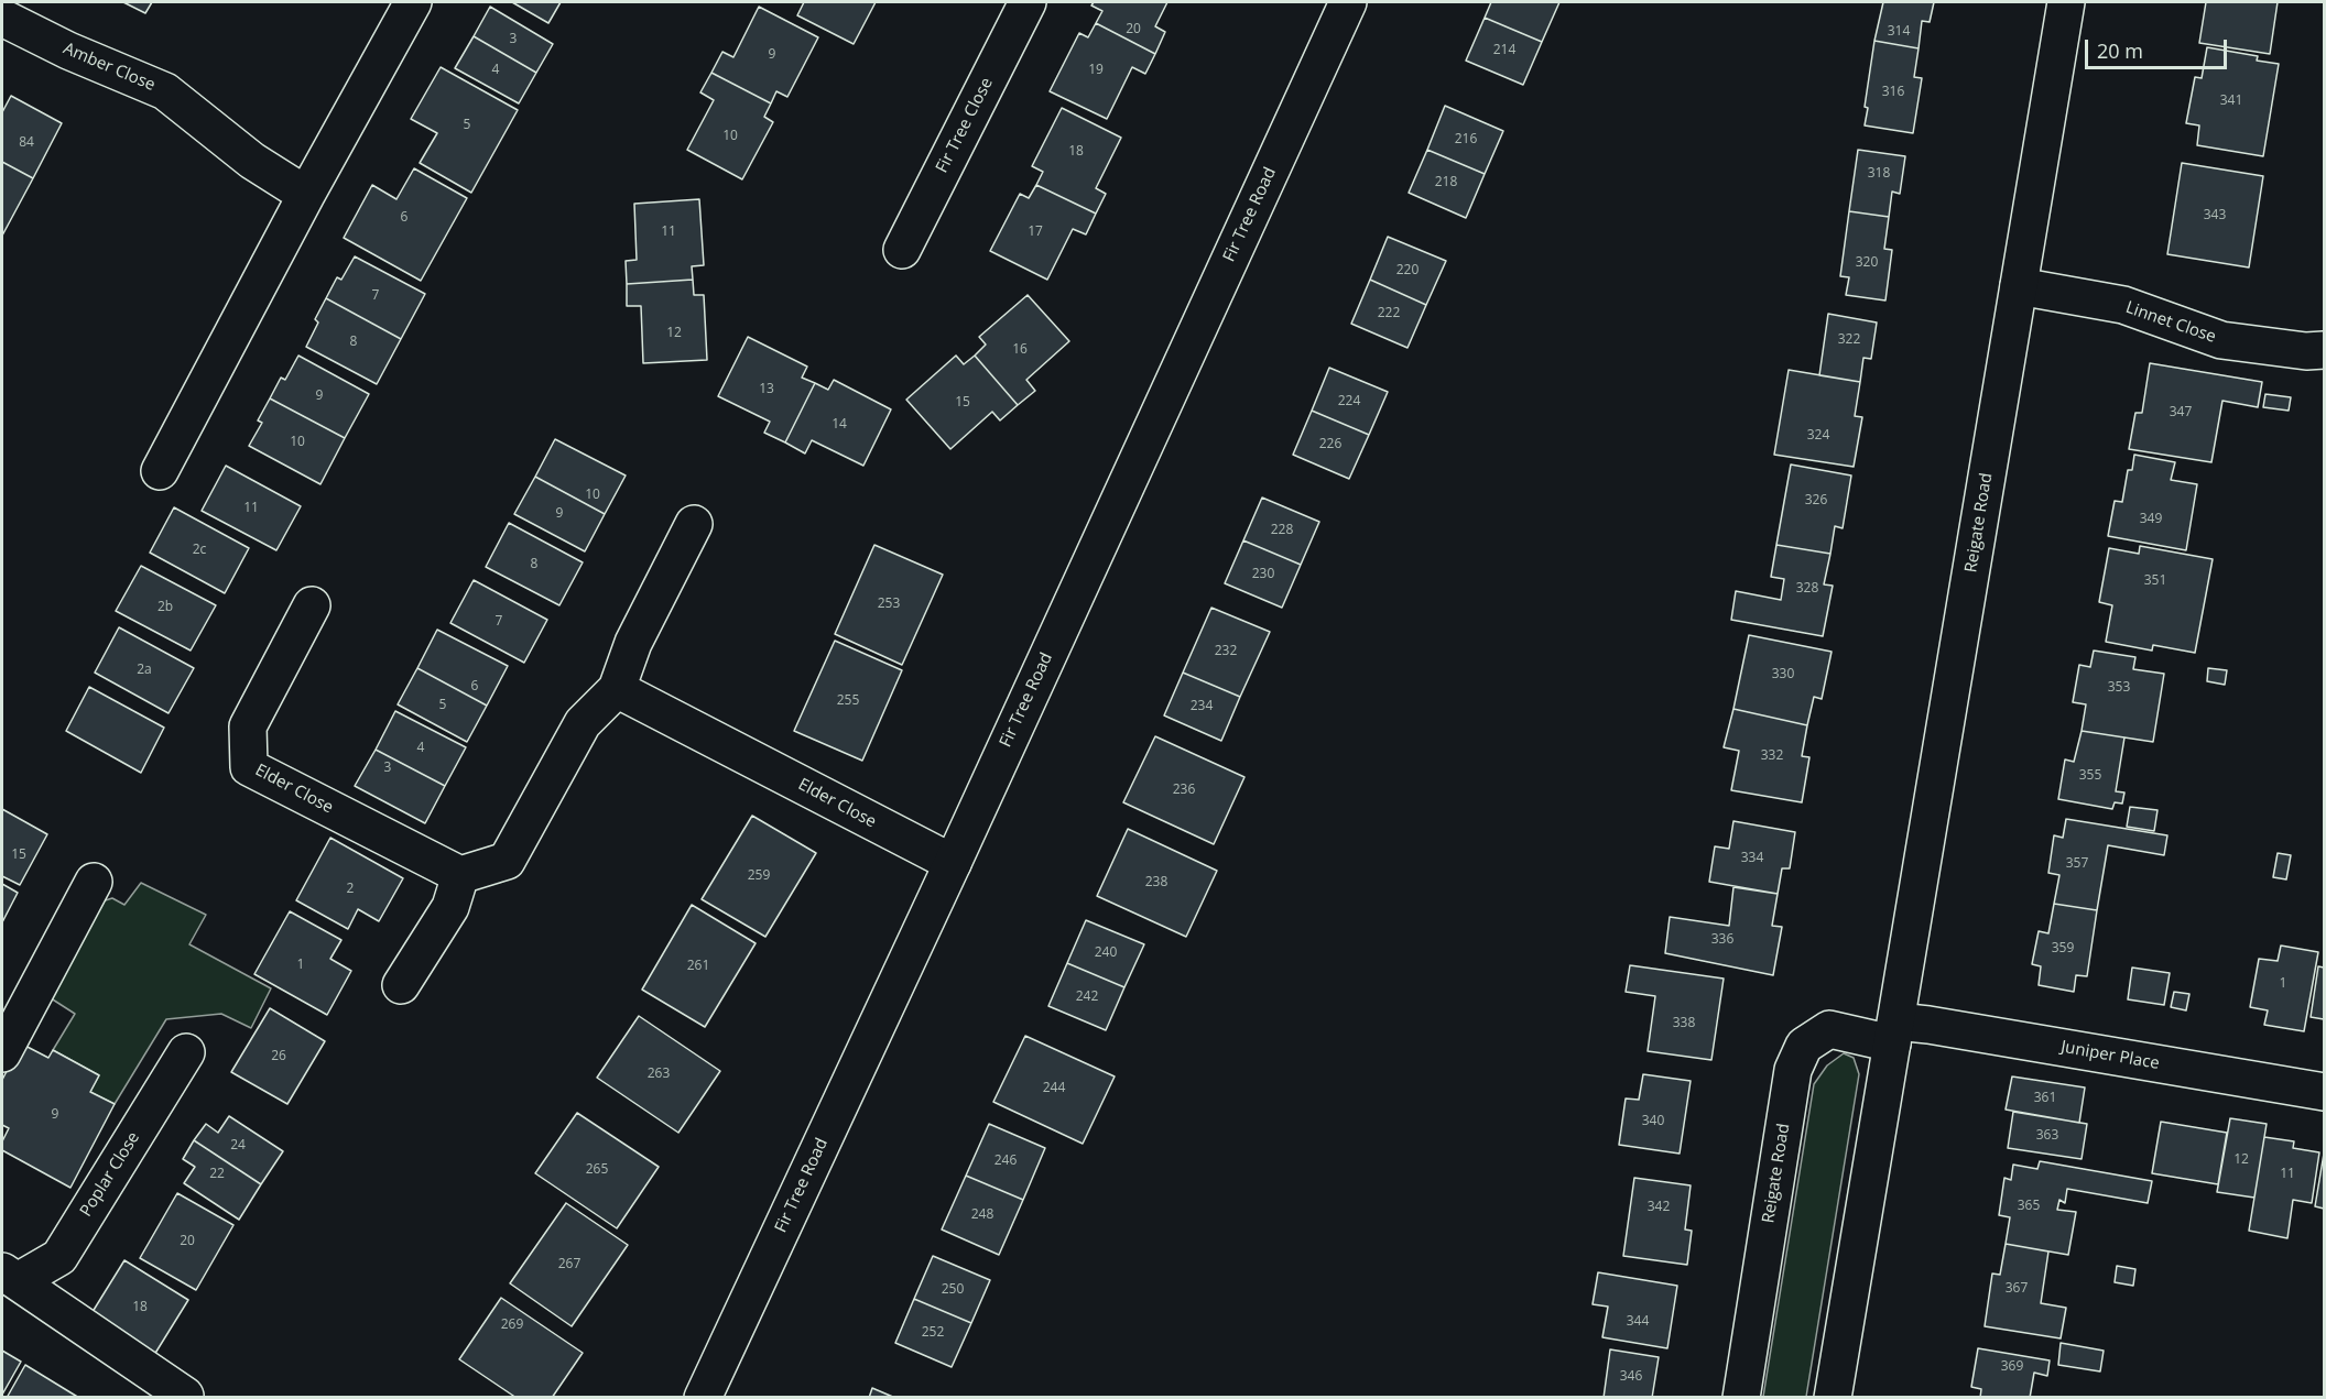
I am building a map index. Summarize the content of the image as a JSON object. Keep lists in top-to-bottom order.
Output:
{
  "streets": {
    "main road": [
      "Amber Close",
      "Fir Tree Close",
      "Fir Tree Road",
      "Linnet Close",
      "Reigate Road",
      "Elder Close",
      "Juniper Place",
      "Poplar Close"
    ]
  },
  "crossings": [
    ["Fir Tree Road", "Elder Close"],
    ["Linnet Close", "Reigate Road"],
    ["Reigate Road", "Juniper Place"]
  ],
  "house_numbers": [
    "20",
    "314",
    "3",
    "214",
    "9",
    "4",
    "19",
    "316",
    "341",
    "5",
    "10",
    "216",
    "84",
    "18",
    "318",
    "218",
    "343",
    "6",
    "11",
    "17",
    "320",
    "220",
    "7",
    "222",
    "12",
    "322",
    "8",
    "16",
    "13",
    "9",
    "224",
    "15",
    "347",
    "14",
    "324",
    "10",
    "226",
    "10",
    "326",
    "11",
    "9",
    "349",
    "228",
    "2c",
    "8",
    "230",
    "351",
    "328",
    "253",
    "2b",
    "7",
    "232",
    "2a",
    "330",
    "6",
    "353",
    "255",
    "5",
    "234",
    "4",
    "332",
    "3",
    "355",
    "236",
    "15",
    "334",
    "357",
    "259",
    "238",
    "2",
    "336",
    "359",
    "240",
    "1",
    "261",
    "1",
    "242",
    "338",
    "26",
    "263",
    "244",
    "361",
    "9",
    "340",
    "363",
    "24",
    "12",
    "246",
    "265",
    "22",
    "11",
    "365",
    "342",
    "248",
    "20",
    "267",
    "367",
    "250",
    "18",
    "344",
    "269",
    "252",
    "369",
    "346"
  ],
  "scale_bar": "20 m"
}
